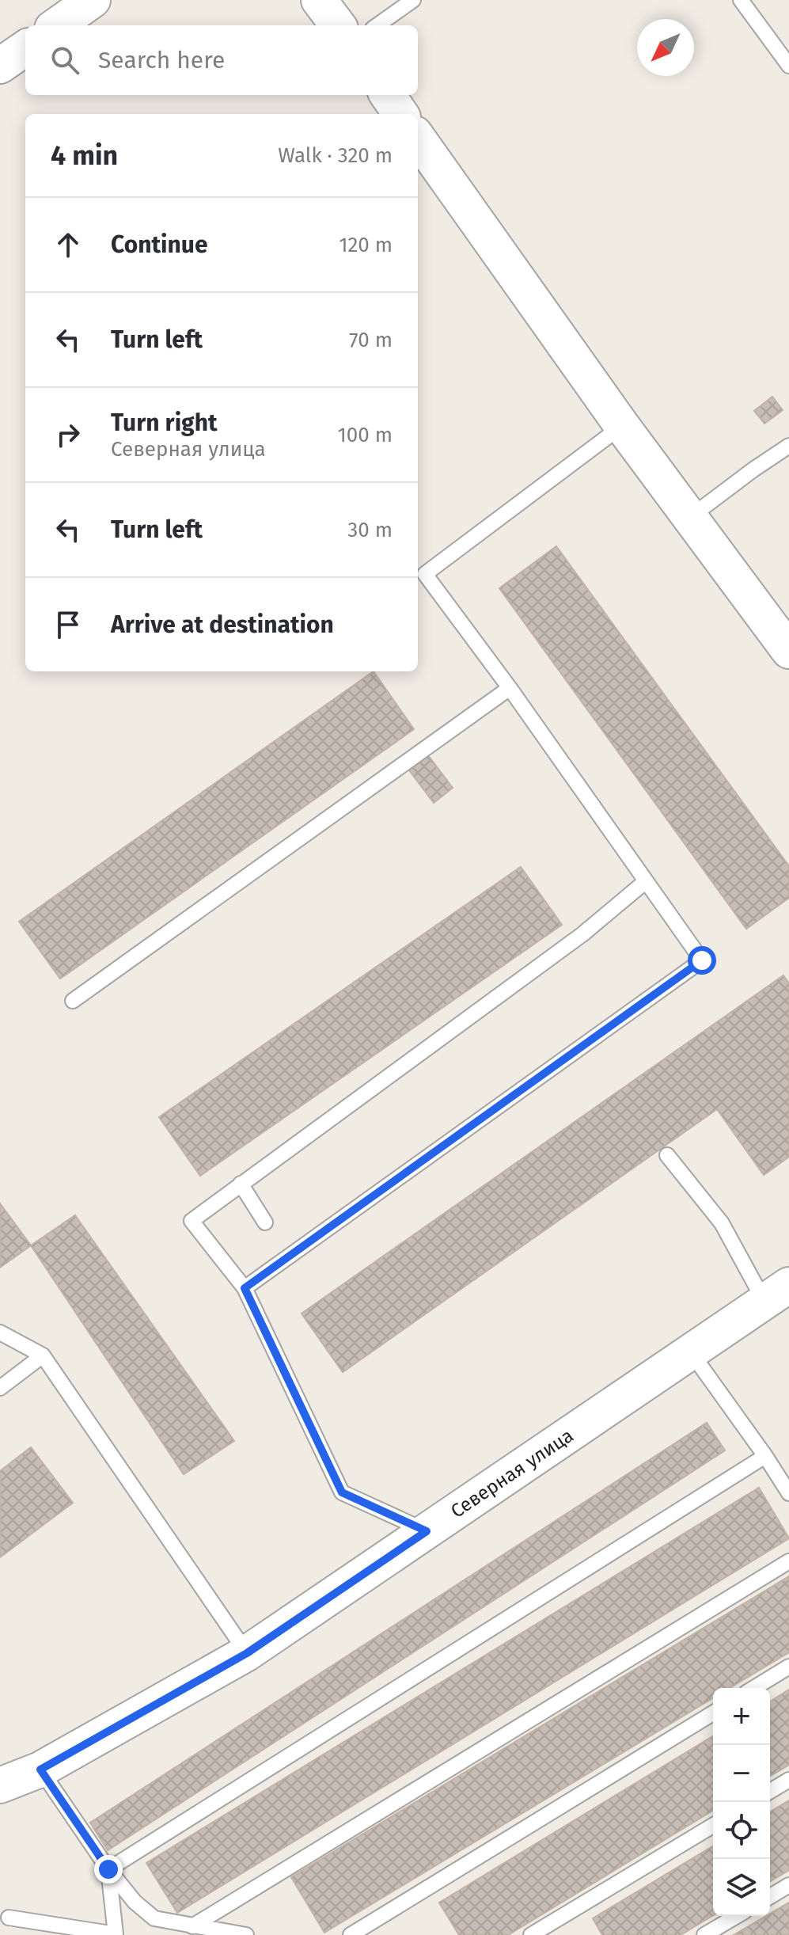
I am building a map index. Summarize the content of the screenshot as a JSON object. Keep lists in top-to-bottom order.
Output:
{
  "streets": {
    "street": ["Северная улица"]
  },
  "north": "bottom left",
  "page": {
    "search": "Search here",
    "heading": ["4 min", "Walk · 320 m"],
    "list": [
      ["Continue", "120 m"],
      ["Turn left", "70 m"],
      ["Turn right", "Северная улица", "100 m"],
      ["Turn left", "30 m"],
      "Arrive at destination"
    ],
    "map_buttons": ["+", "−"]
  }
}
